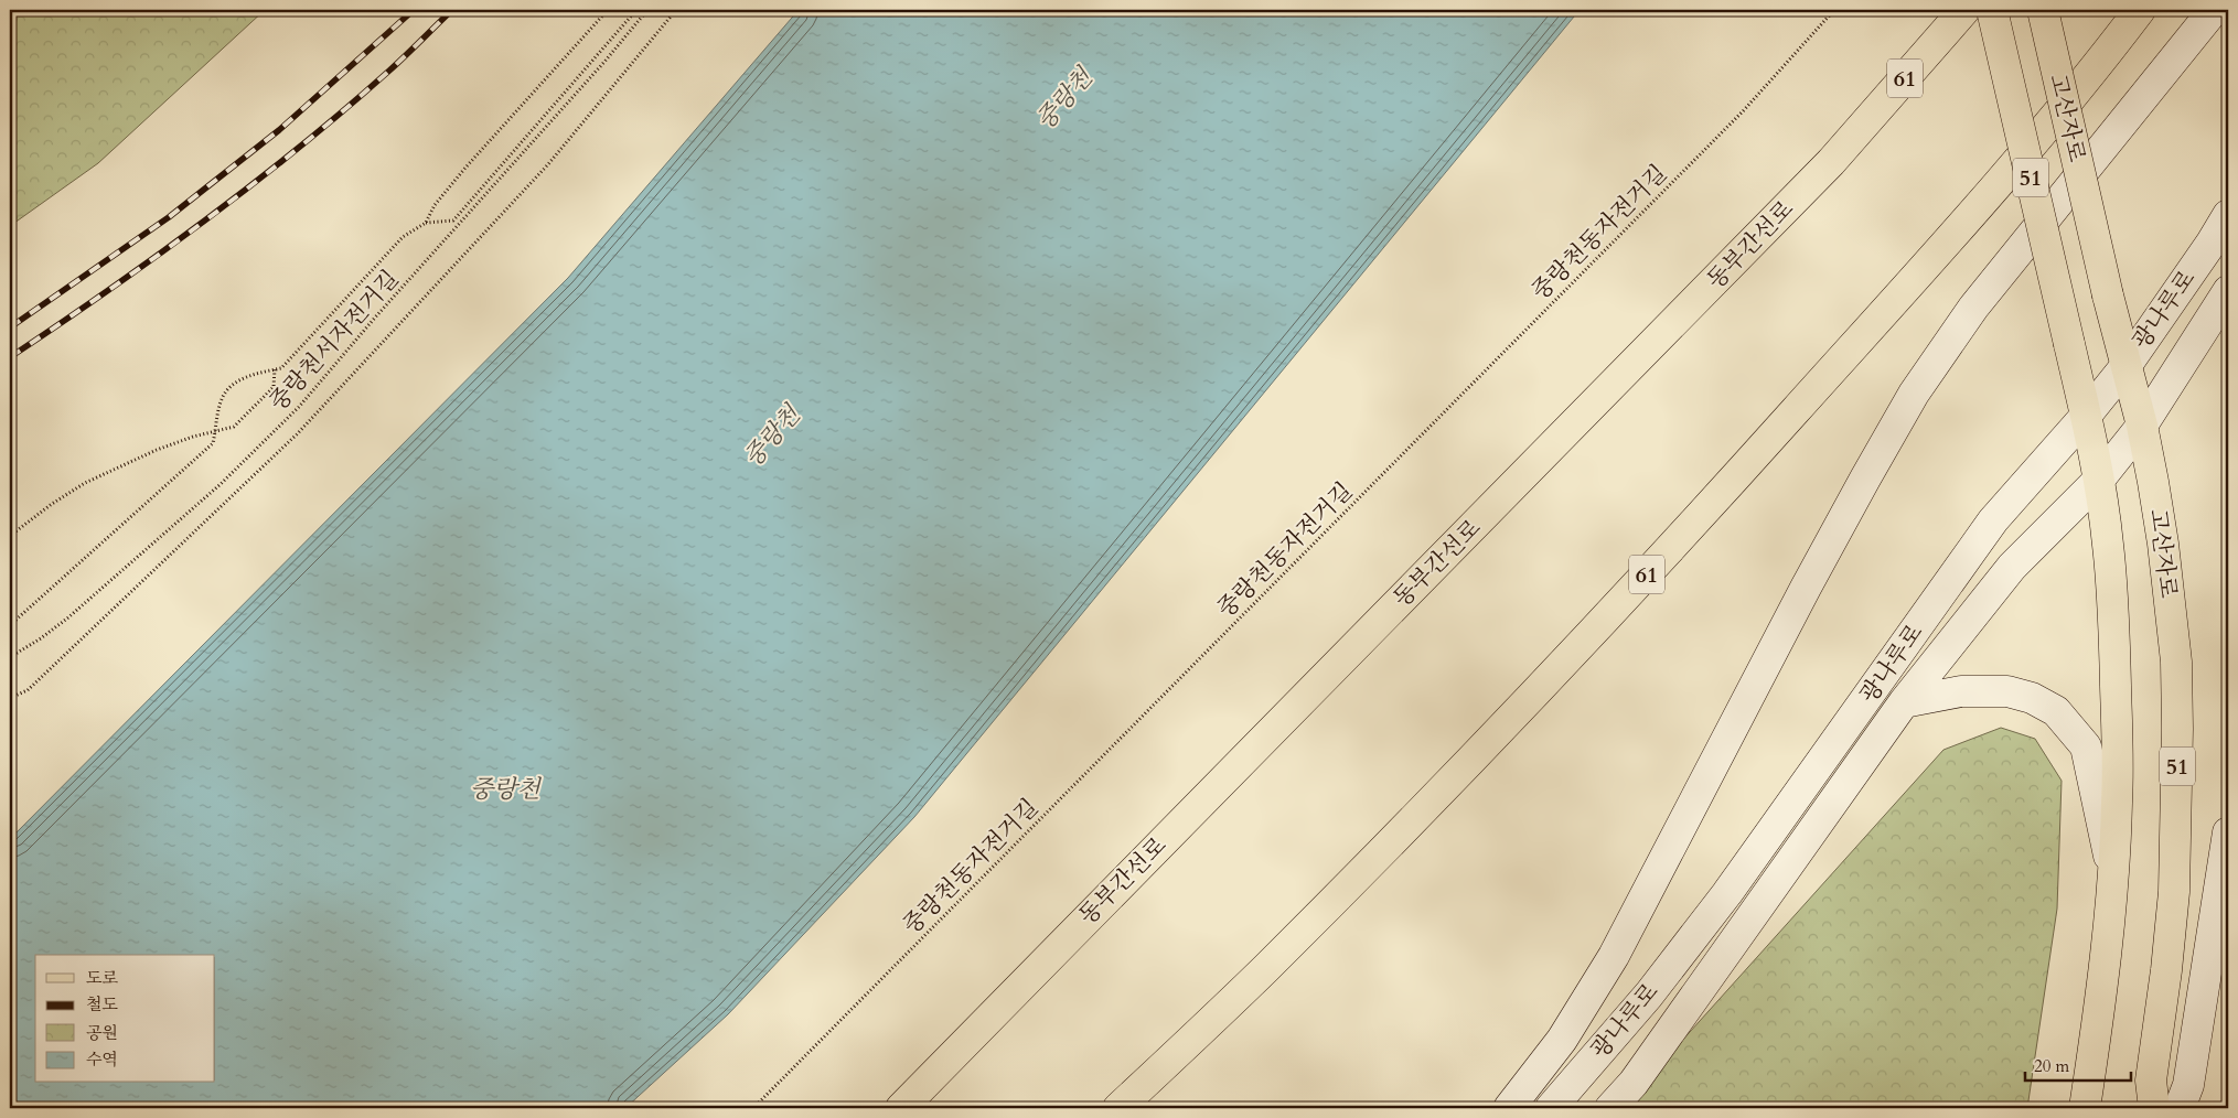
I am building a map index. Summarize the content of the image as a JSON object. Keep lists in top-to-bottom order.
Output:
{
  "streets": {
    "main road": [
      "61",
      "고산자로",
      "51",
      "동부간선로",
      "광나루로"
    ],
    "path": ["중랑천동자전거길", "중랑천서자전거길"]
  },
  "crossings": [
    ["고산자로", "광나루로"]
  ],
  "water": ["중랑천"],
  "legend": [
    "도로",
    "철도",
    "공원",
    "수역"
  ],
  "scale_bar": "20 m"
}
